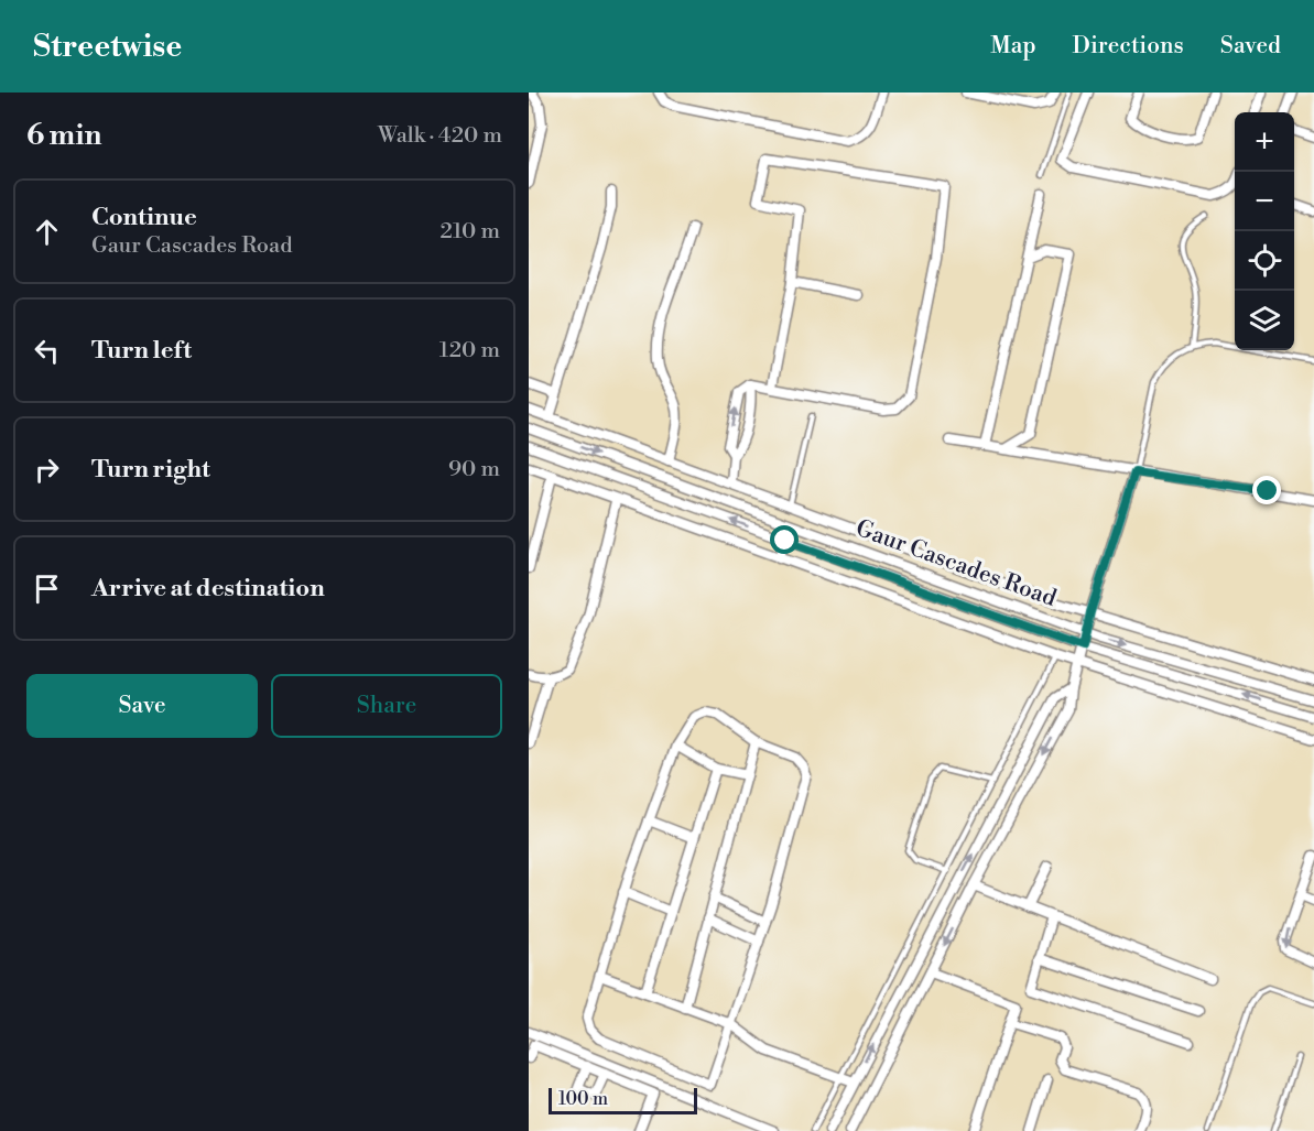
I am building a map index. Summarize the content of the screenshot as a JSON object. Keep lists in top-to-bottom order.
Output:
{
  "streets": {
    "street": ["Gaur Cascades Road"]
  },
  "scale_bar": "100 m",
  "page": {
    "header": "Streetwise",
    "nav": ["Map", "Directions", "Saved"],
    "heading": ["6 min", "Walk · 420 m"],
    "map_buttons": ["+", "−"],
    "list": [
      ["Continue", "Gaur Cascades Road", "210 m"],
      ["Turn left", "120 m"],
      ["Turn right", "90 m"],
      "Arrive at destination"
    ],
    "buttons": ["Save", "Share"],
    "scale": "100 m"
  }
}
